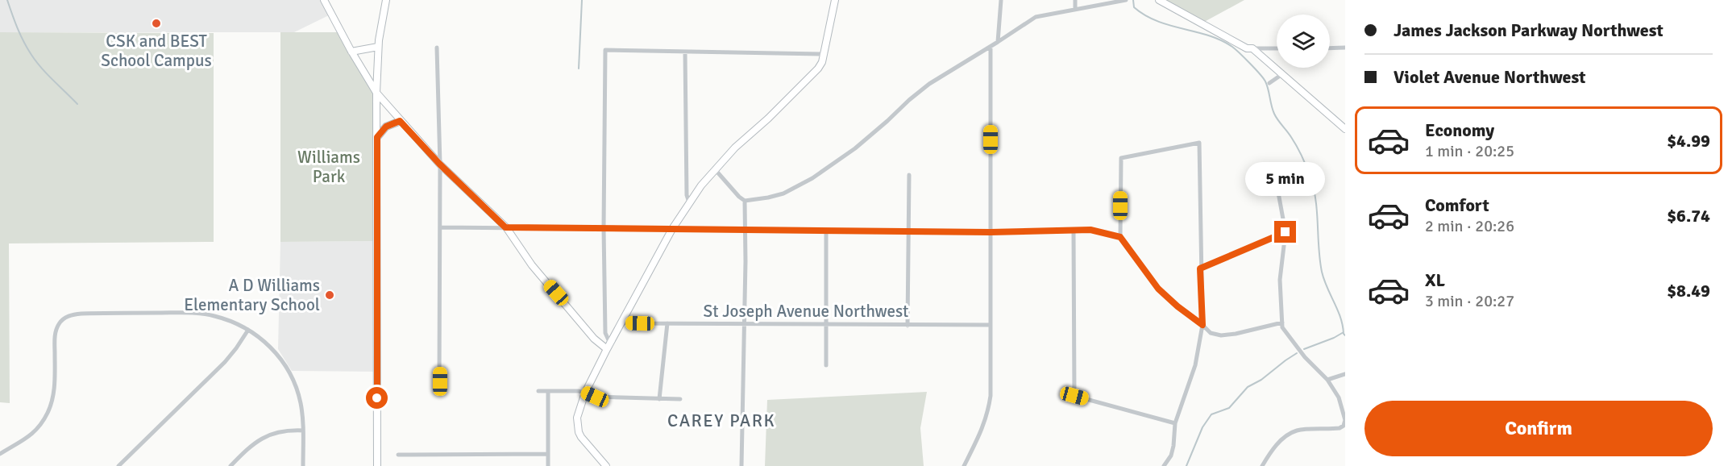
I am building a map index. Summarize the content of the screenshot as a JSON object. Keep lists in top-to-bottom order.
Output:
{
  "streets": {
    "street": ["St Joseph Avenue Northwest"]
  },
  "districts": ["CAREY PARK"],
  "parks": ["Williams Park"],
  "places": ["CSK and BEST School Campus", "A D Williams Elementary School"],
  "page": {
    "banner": ["James Jackson Parkway Northwest", "Violet Avenue Northwest"],
    "list": [
      {
        "name": "Economy",
        "note": "1 min · 20:25",
        "value": "$4.99"
      },
      {
        "name": "Comfort",
        "note": "2 min · 20:26",
        "value": "$6.74"
      },
      {
        "name": "XL",
        "note": "3 min · 20:27",
        "value": "$8.49"
      }
    ],
    "bubble": "5 min",
    "buttons": "Confirm"
  }
}
